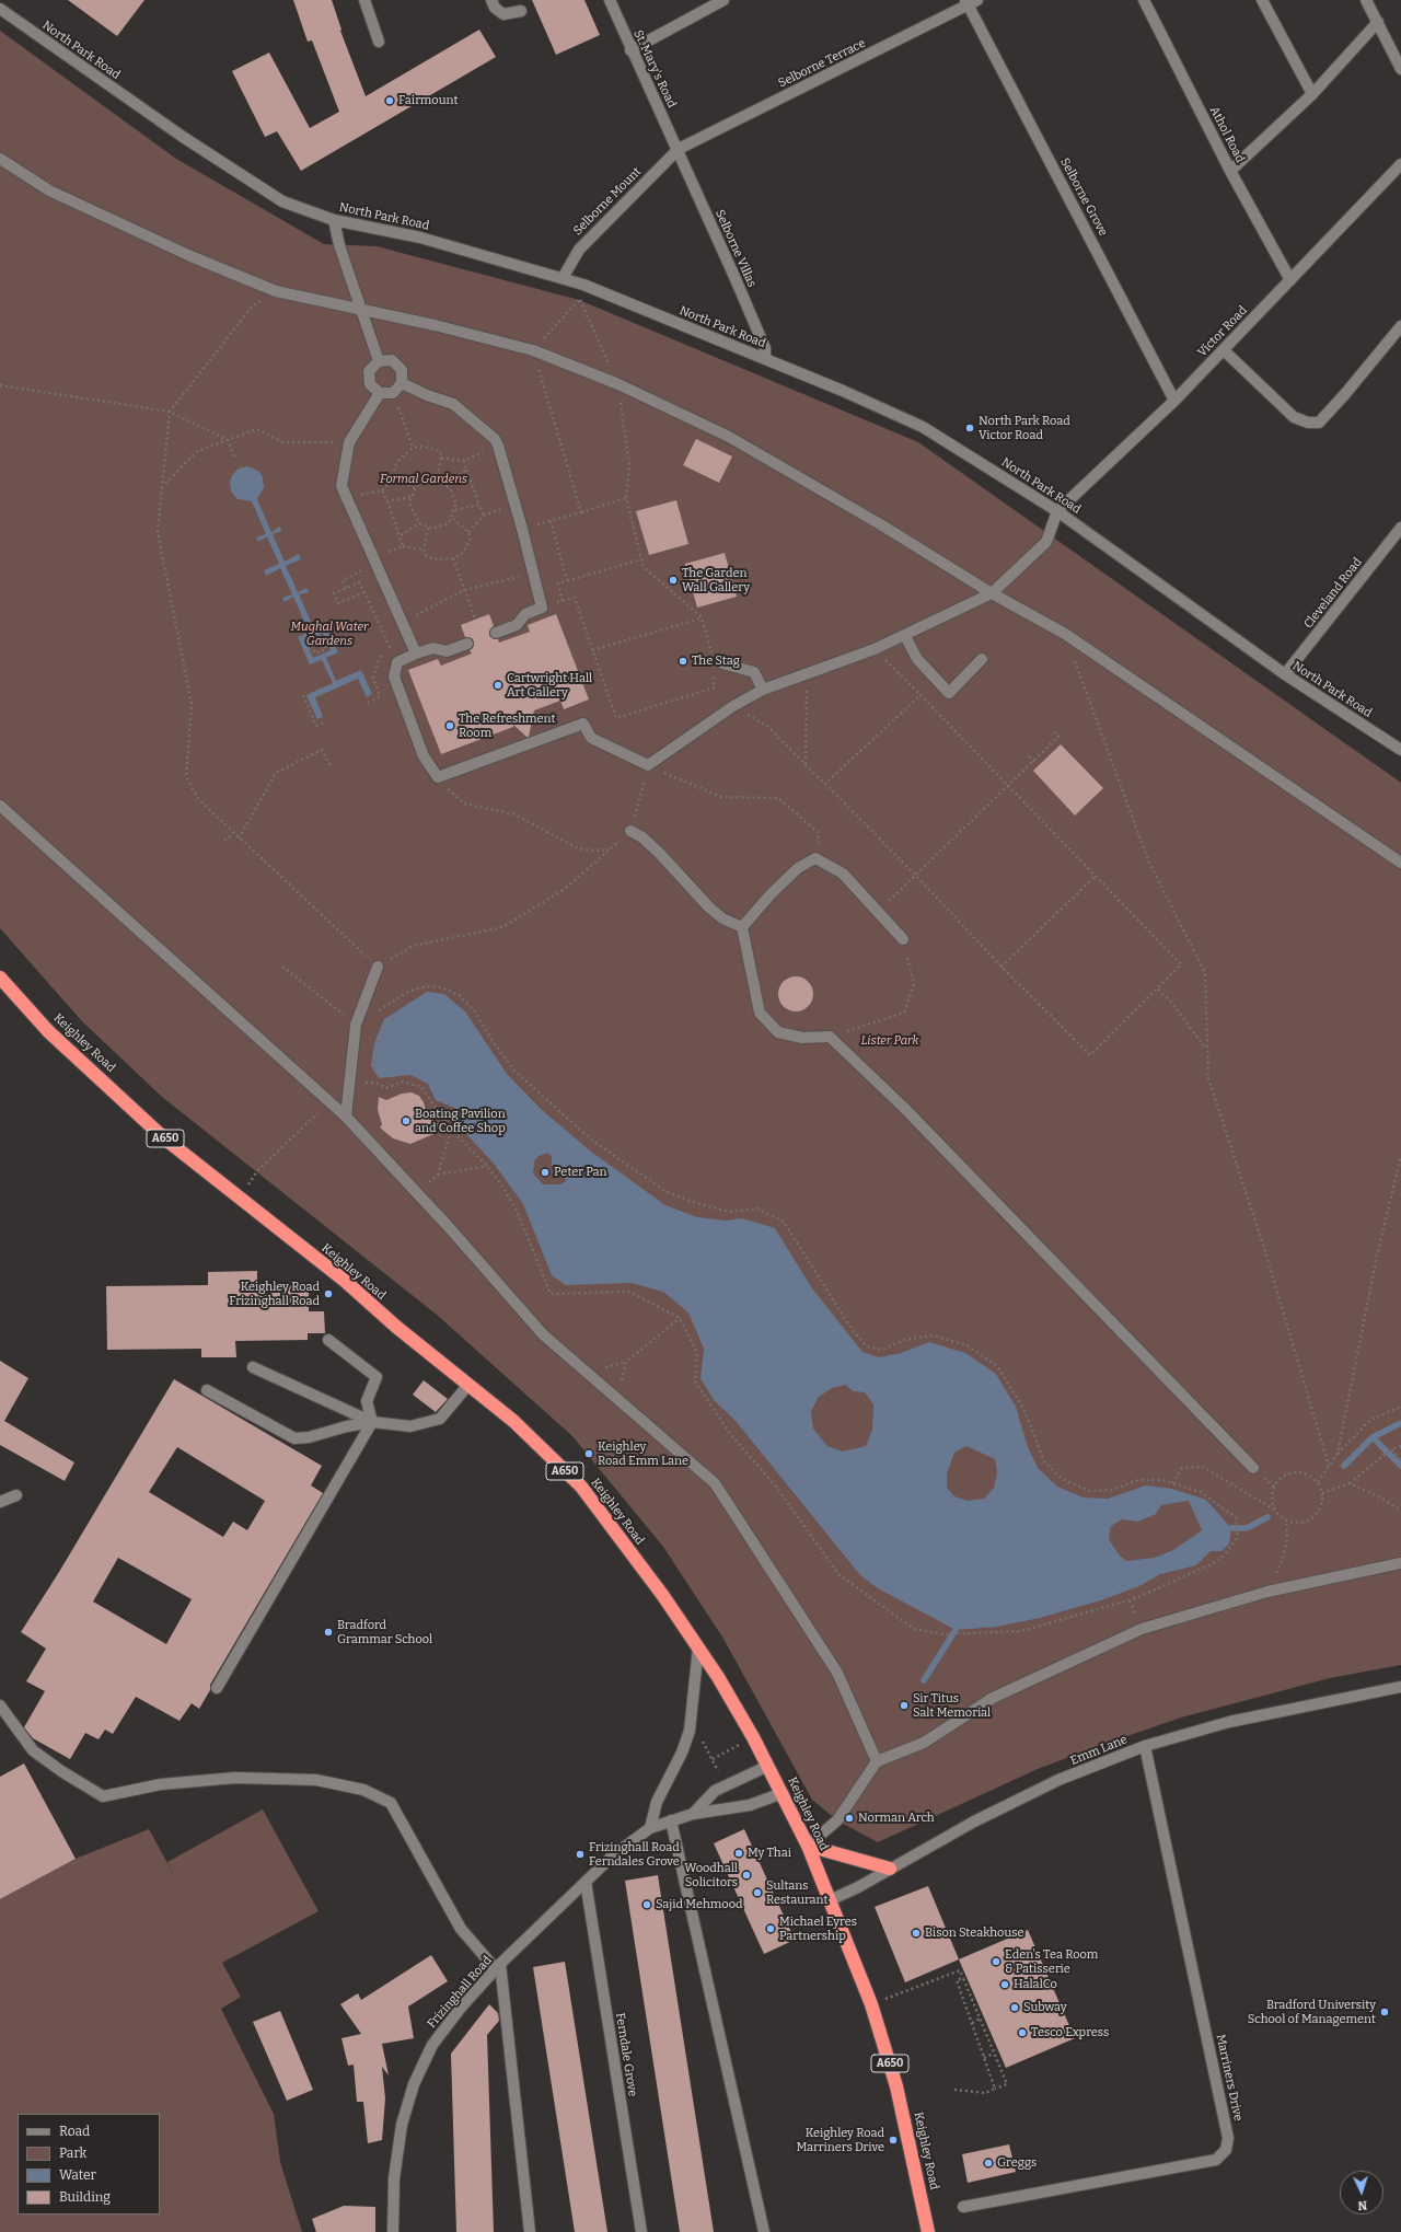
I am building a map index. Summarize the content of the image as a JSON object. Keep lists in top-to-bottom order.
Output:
{
  "streets": {
    "highway": ["Keighley Road", "A650"],
    "street": [
      "North Park Road",
      "Selborne Terrace",
      "St. Mary's Road",
      "Athol Road",
      "Selborne Grove",
      "Selborne Mount",
      "Selborne Villas",
      "Victor Road",
      "Cleveland Road",
      "Emm Lane",
      "Frizinghall Road",
      "Ferndale Grove",
      "Marriners Drive"
    ]
  },
  "crossings": [
    ["North Park Road", "Selborne Mount"],
    ["North Park Road", "Selborne Villas"],
    ["North Park Road", "Victor Road"],
    ["North Park Road", "Cleveland Road"],
    ["Selborne Terrace", "St. Mary's Road"],
    ["Selborne Terrace", "Selborne Grove"],
    ["Selborne Terrace", "Selborne Mount"],
    ["Selborne Terrace", "Selborne Villas"],
    ["St. Mary's Road", "Selborne Mount"],
    ["St. Mary's Road", "Selborne Villas"],
    ["Athol Road", "Victor Road"],
    ["Selborne Grove", "Victor Road"],
    ["Selborne Mount", "Selborne Villas"],
    ["Keighley Road", "Emm Lane"],
    ["Keighley Road", "Frizinghall Road"],
    ["Emm Lane", "Marriners Drive"],
    ["Frizinghall Road", "Ferndale Grove"]
  ],
  "parks": ["Formal Gardens", "Mughal Water Gardens", "Lister Park"],
  "places": [
    "Fairmount",
    "North Park Road Victor Road",
    "The Garden Wall Gallery",
    "The Stag",
    "Cartwright Hall Art Gallery",
    "The Refreshment Room",
    "Boating Pavilion and Coffee Shop",
    "Peter Pan",
    "Keighley Road Frizinghall Road",
    "Keighley Road Emm Lane",
    "Bradford Grammar School",
    "Sir Titus Salt Memorial",
    "Norman Arch",
    "My Thai",
    "Frizinghall Road Ferndales Grove",
    "Woodhall Solicitors",
    "Sultans Restaurant",
    "Sajid Mehmood",
    "Michael Eyres Partnership",
    "Bison Steakhouse",
    "Eden's Tea Room & Patisserie",
    "HalalCo",
    "Subway",
    "Bradford University School of Management",
    "Tesco Express",
    "Keighley Road Marriners Drive",
    "Greggs"
  ],
  "legend": [
    "Road",
    "Park",
    "Water",
    "Building"
  ],
  "north": "bottom"
}
